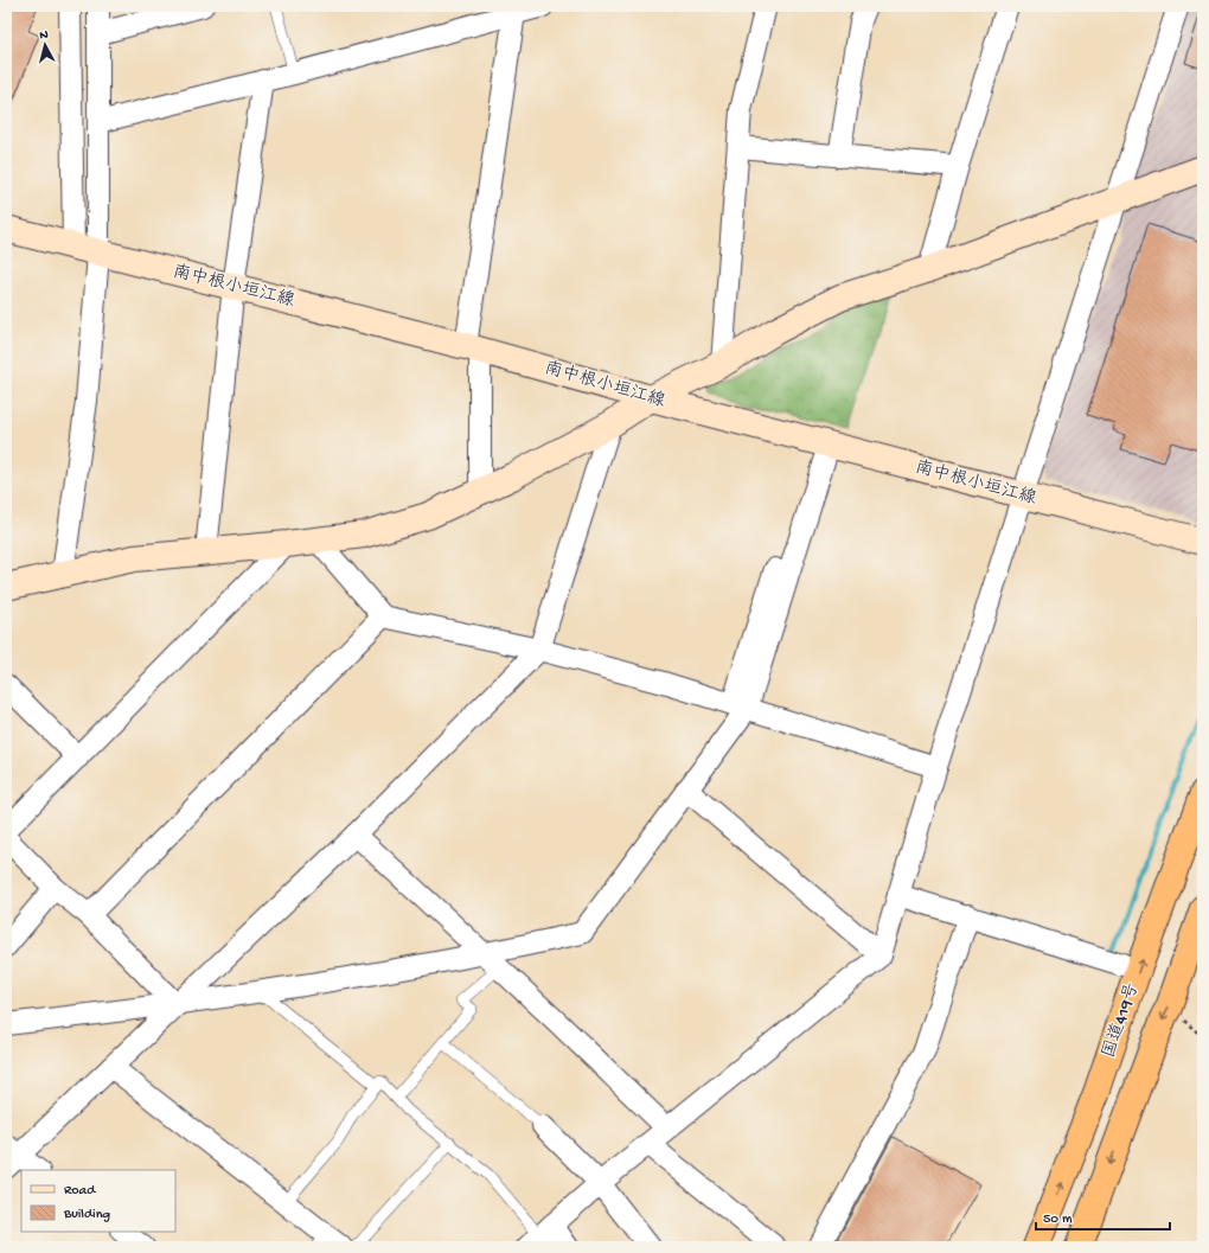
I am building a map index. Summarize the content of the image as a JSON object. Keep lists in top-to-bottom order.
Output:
{
  "streets": {
    "highway": ["国道419号"],
    "street": ["南中根小垣江線"]
  },
  "legend": ["Road", "Building"],
  "scale_bar": "50 m",
  "north": "top"
}
